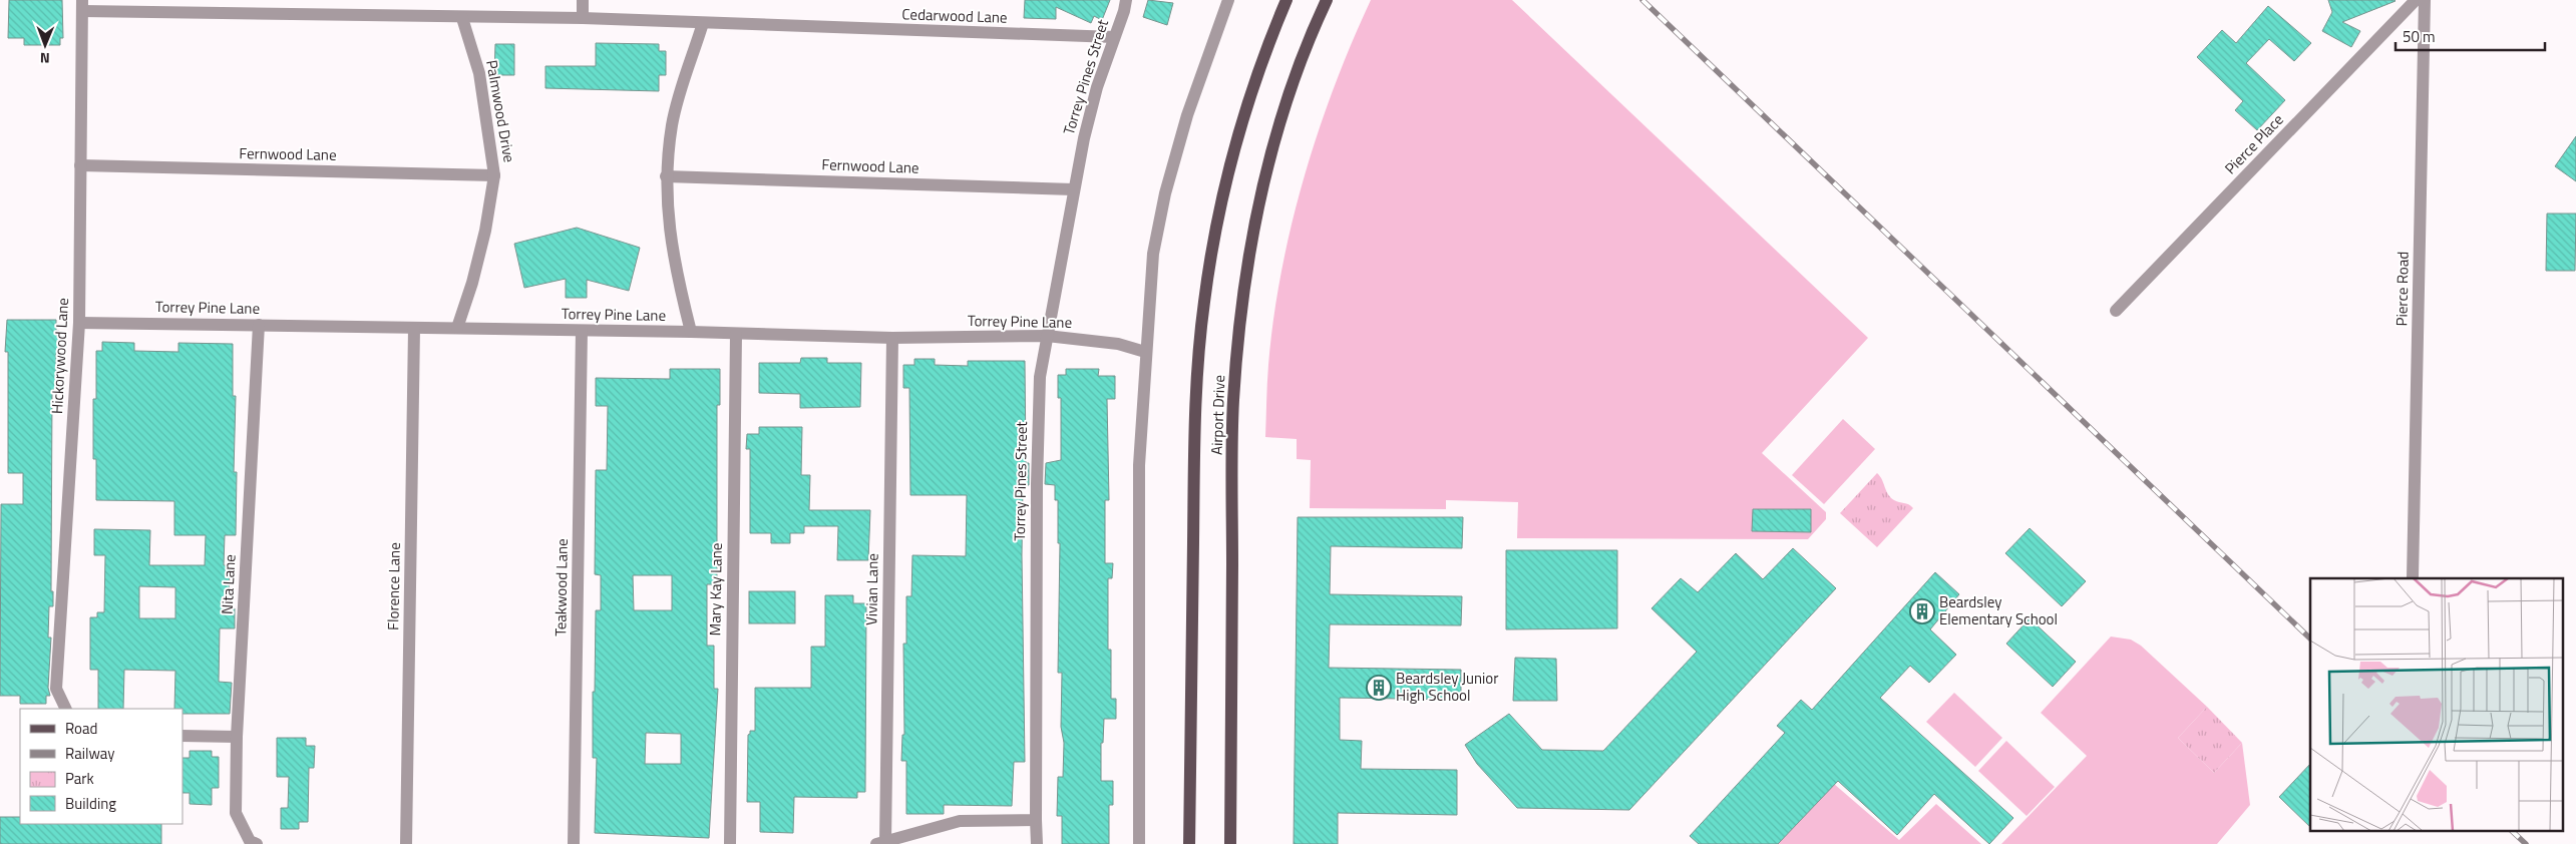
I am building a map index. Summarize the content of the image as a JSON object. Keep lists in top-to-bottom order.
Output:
{
  "streets": {
    "main road": ["Airport Drive"],
    "street": [
      "Cedarwood Lane",
      "Torrey Pines Street",
      "Palmwood Drive",
      "Pierce Place",
      "Fernwood Lane",
      "Pierce Road",
      "Torrey Pine Lane",
      "Hickorywood Lane",
      "Nita Lane",
      "Florence Lane",
      "Teakwood Lane",
      "Mary Kay Lane",
      "Vivian Lane"
    ]
  },
  "crossings": [
    ["Cedarwood Lane", "Torrey Pines Street"],
    ["Cedarwood Lane", "Palmwood Drive"],
    ["Cedarwood Lane", "Hickorywood Lane"],
    ["Torrey Pines Street", "Fernwood Lane"],
    ["Torrey Pines Street", "Torrey Pine Lane"],
    ["Palmwood Drive", "Fernwood Lane"],
    ["Palmwood Drive", "Torrey Pine Lane"],
    ["Fernwood Lane", "Hickorywood Lane"],
    ["Torrey Pine Lane", "Hickorywood Lane"],
    ["Torrey Pine Lane", "Nita Lane"],
    ["Torrey Pine Lane", "Florence Lane"],
    ["Torrey Pine Lane", "Teakwood Lane"],
    ["Torrey Pine Lane", "Mary Kay Lane"],
    ["Torrey Pine Lane", "Vivian Lane"]
  ],
  "places": {
    "building": ["Beardsley Elementary School", "Beardsley Junior High School"]
  },
  "legend": [
    "Road",
    "Railway",
    "Park",
    "Building"
  ],
  "scale_bar": "50 m",
  "north": "bottom"
}
